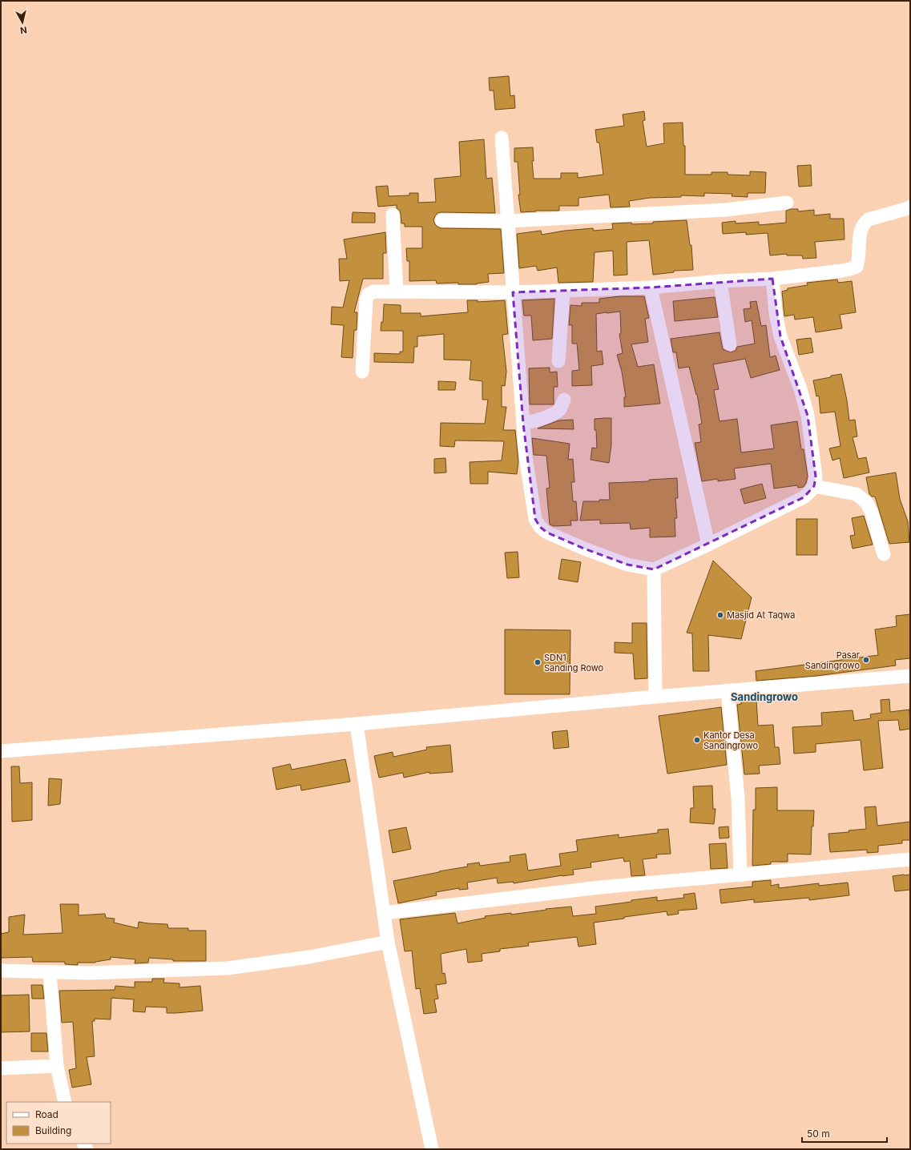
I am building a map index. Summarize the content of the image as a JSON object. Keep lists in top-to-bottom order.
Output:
{
  "districts": ["Sandingrowo"],
  "places": [
    "Masjid At Taqwa",
    "Pasar Sandingrowo",
    "SDN1 Sanding Rowo",
    "Kantor Desa Sandingrowo"
  ],
  "legend": ["Road", "Building"],
  "scale_bar": "50 m",
  "north": "bottom"
}
